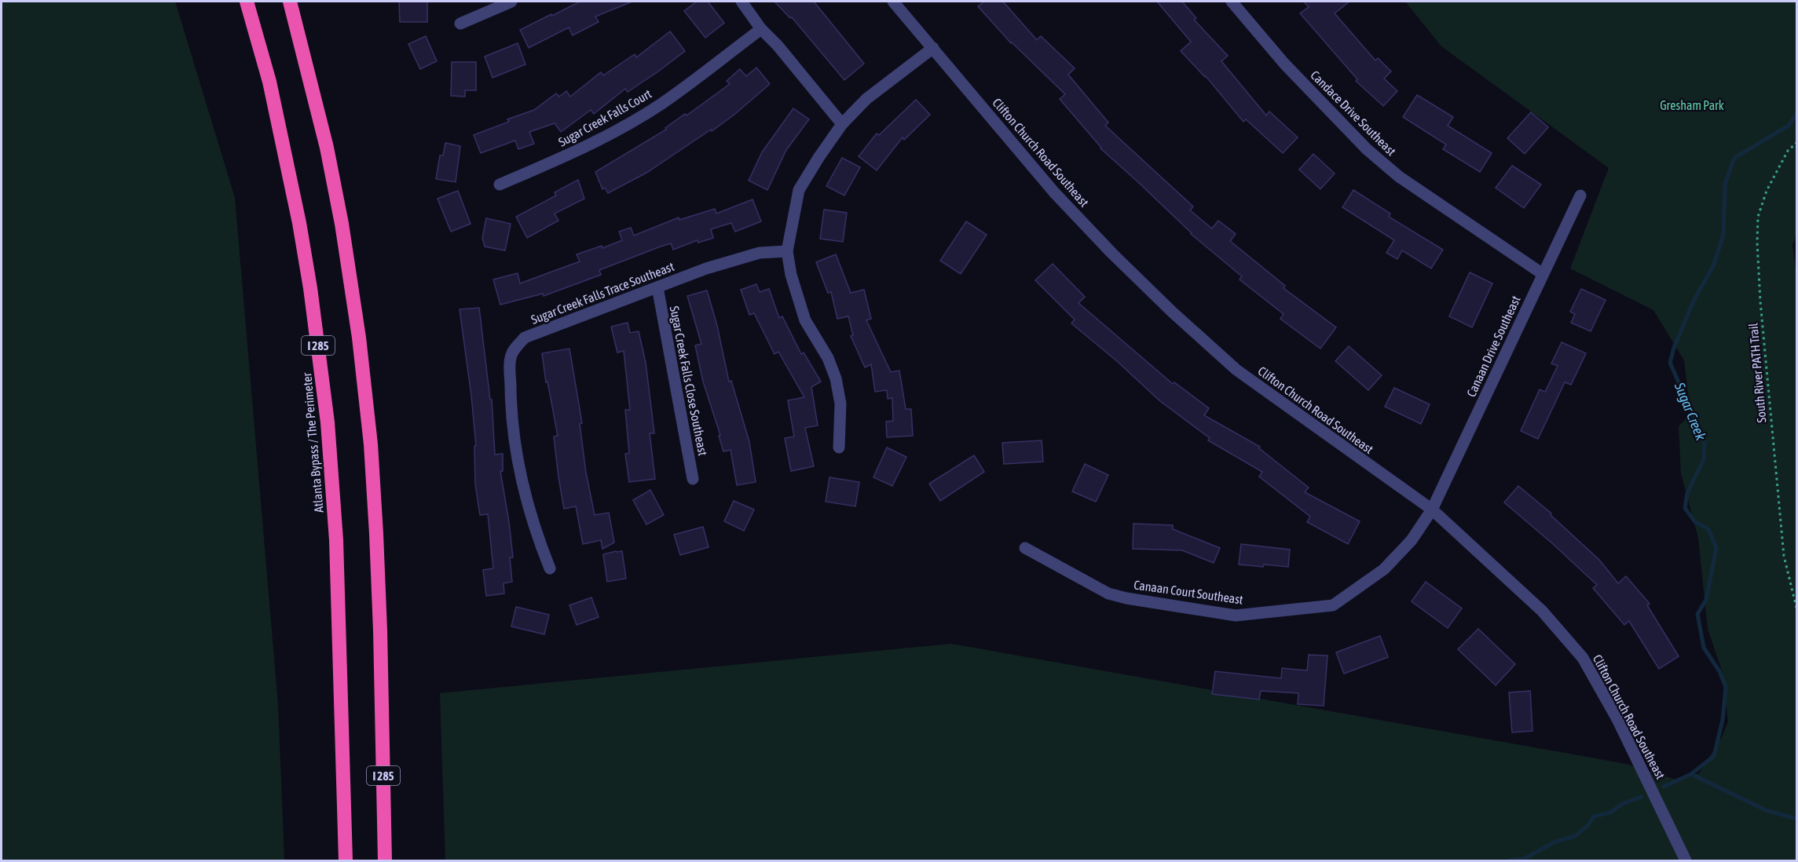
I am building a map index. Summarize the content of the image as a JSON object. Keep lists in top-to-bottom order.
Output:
{
  "streets": {
    "highway": ["I 285", "Atlanta Bypass / The Perimeter"],
    "street": [
      "Candace Drive Southeast",
      "Sugar Creek Falls Court",
      "Clifton Church Road Southeast",
      "Sugar Creek Falls Trace Southeast",
      "Canaan Drive Southeast",
      "Sugar Creek Falls Close Southeast",
      "Canaan Court Southeast"
    ],
    "path": ["South River PATH Trail"]
  },
  "crossings": [
    ["Candace Drive Southeast", "Canaan Drive Southeast"],
    ["Clifton Church Road Southeast", "Canaan Drive Southeast"],
    ["Clifton Church Road Southeast", "Canaan Court Southeast"],
    ["Sugar Creek Falls Trace Southeast", "Sugar Creek Falls Close Southeast"],
    ["Canaan Drive Southeast", "Canaan Court Southeast"]
  ],
  "water": ["Sugar Creek"],
  "parks": ["Gresham Park"]
}
